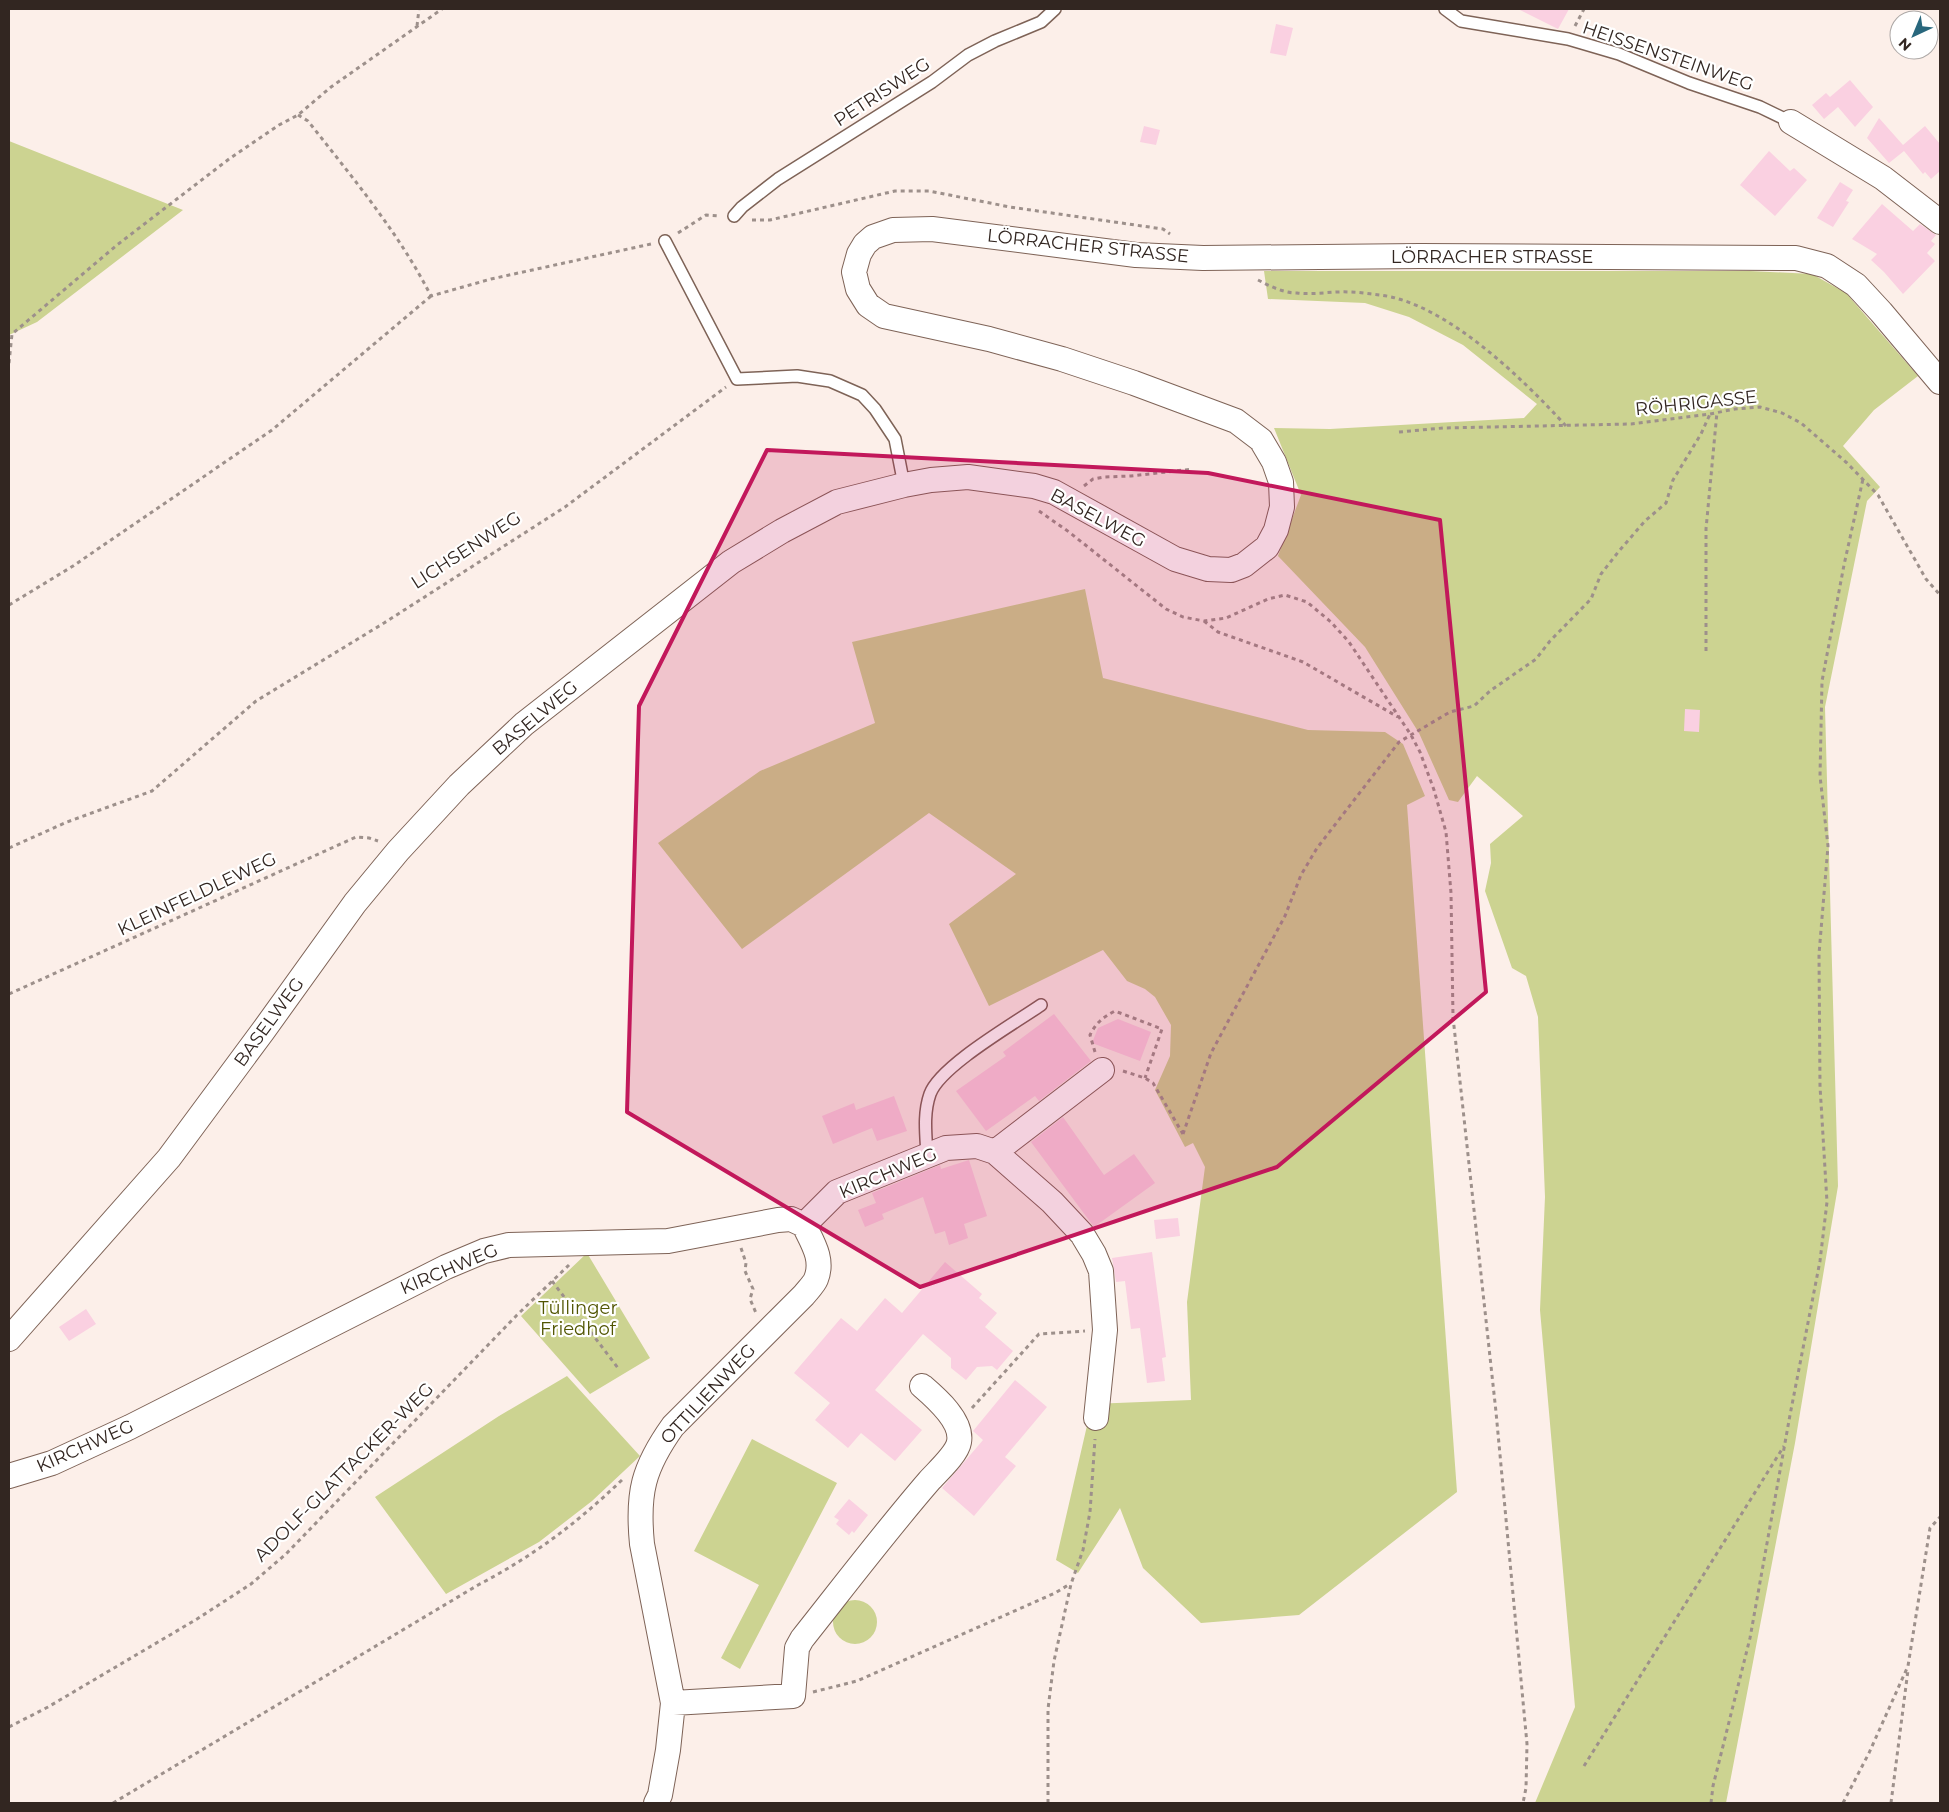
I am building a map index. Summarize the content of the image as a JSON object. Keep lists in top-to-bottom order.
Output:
{
  "streets": {
    "street": [
      "LÖRRACHER STRASSE",
      "BASELWEG",
      "KIRCHWEG",
      "OTTILIENWEG"
    ],
    "lane": ["HEISSENSTEINWEG", "PETRISWEG"],
    "path": [
      "RÖHRIGASSE",
      "LICHSENWEG",
      "KLEINFELDLEWEG",
      "ADOLF-GLATTACKER-WEG"
    ]
  },
  "crossings": [
    ["LÖRRACHER STRASSE", "BASELWEG"],
    ["BASELWEG", "KLEINFELDLEWEG"],
    ["KIRCHWEG", "OTTILIENWEG"],
    ["KIRCHWEG", "ADOLF-GLATTACKER-WEG"]
  ],
  "parks": ["Tüllinger Friedhof"],
  "north": "bottom left"
}
